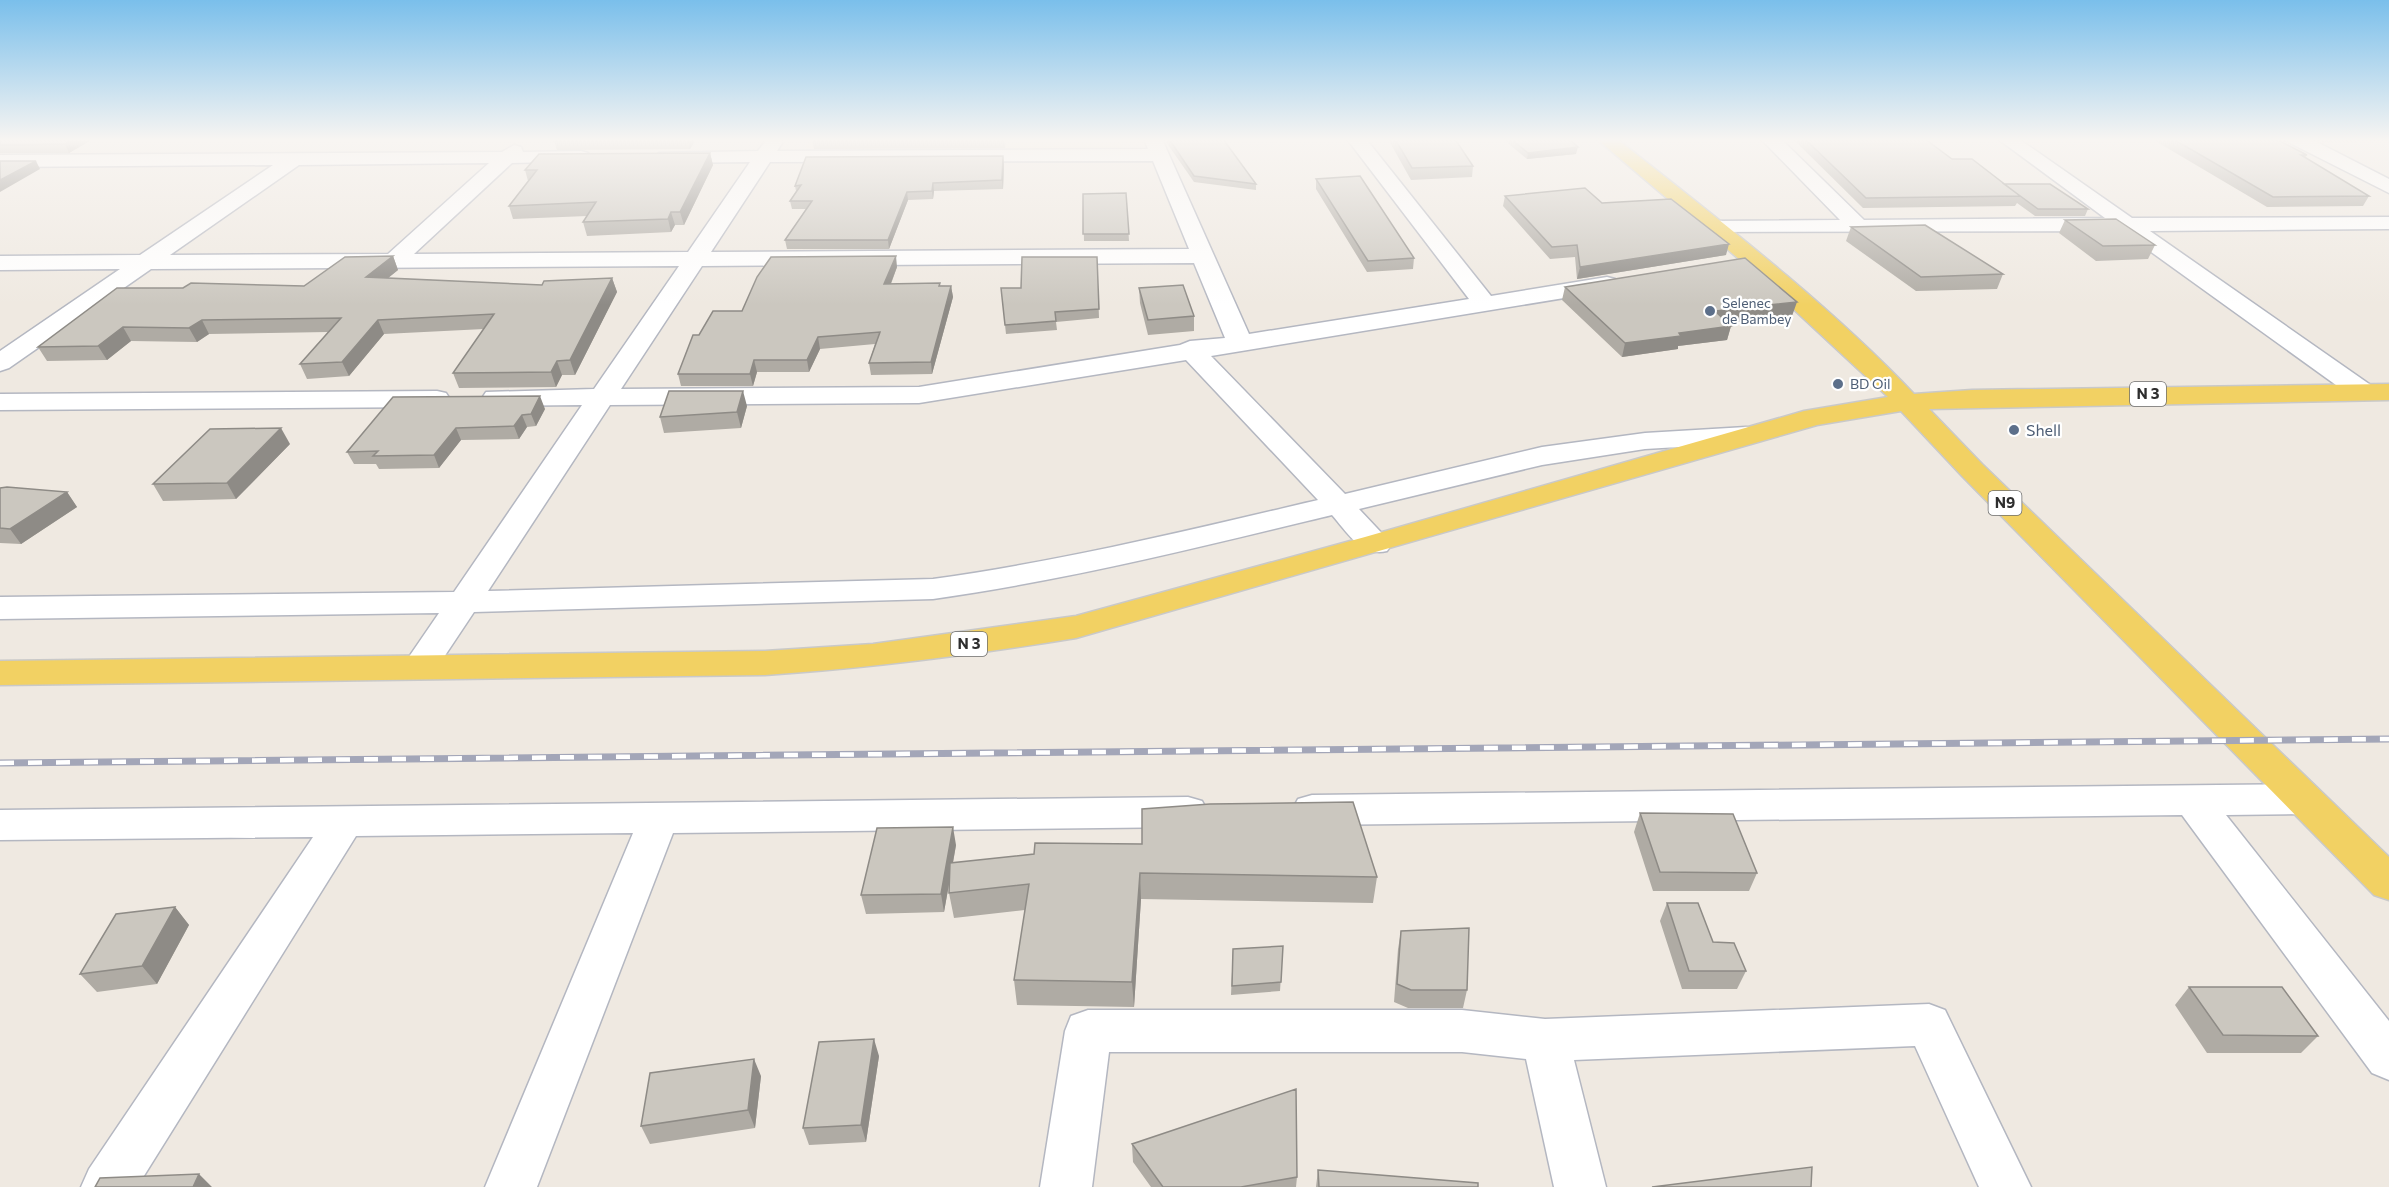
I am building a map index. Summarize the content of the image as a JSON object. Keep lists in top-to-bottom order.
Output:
{
  "streets": {
    "main road": ["N 3", "N9"]
  },
  "crossings": [
    ["N 3", "N9"]
  ],
  "places": ["Selenec de Bambey", "BD Oil", "Shell"]
}
